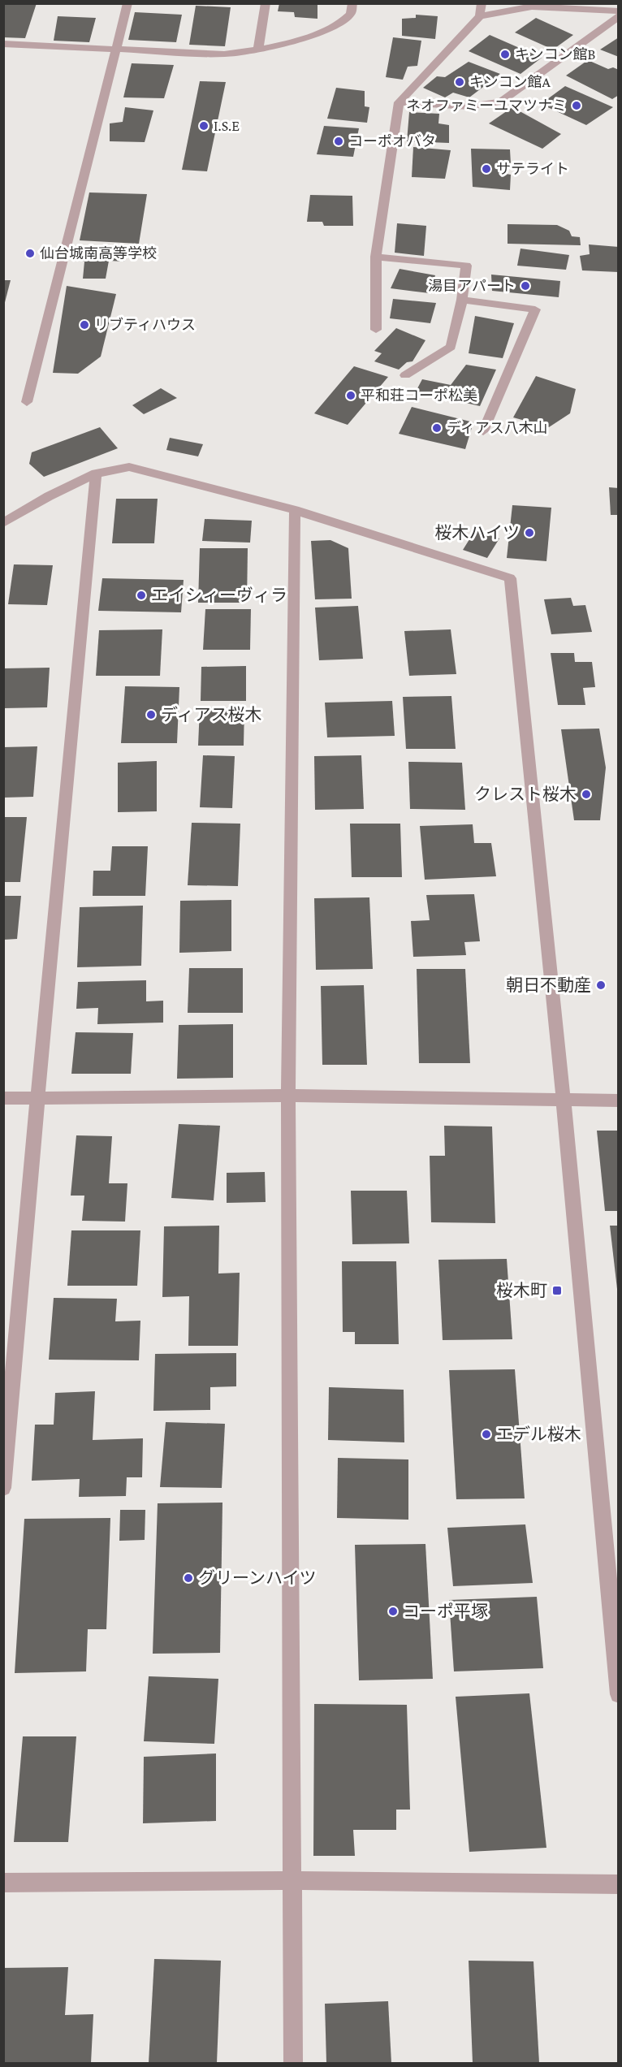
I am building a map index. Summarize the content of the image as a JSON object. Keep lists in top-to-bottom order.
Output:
{
  "places": {
    "other": [
      "キンコン館B",
      "キンコン館A",
      "ネオファミーユマツナミ",
      "I.S.E",
      "コーポオバタ",
      "サテライト",
      "仙台城南高等学校",
      "湯目アパート",
      "リブティハウス",
      "平和荘コーポ松美",
      "ディアス八木山",
      "桜木ハイツ",
      "エイシィーヴィラ",
      "ディアス桜木",
      "クレスト桜木",
      "朝日不動産",
      "エデル桜木",
      "グリーンハイツ",
      "コーポ平塚"
    ],
    "transit": ["桜木町"]
  }
}
